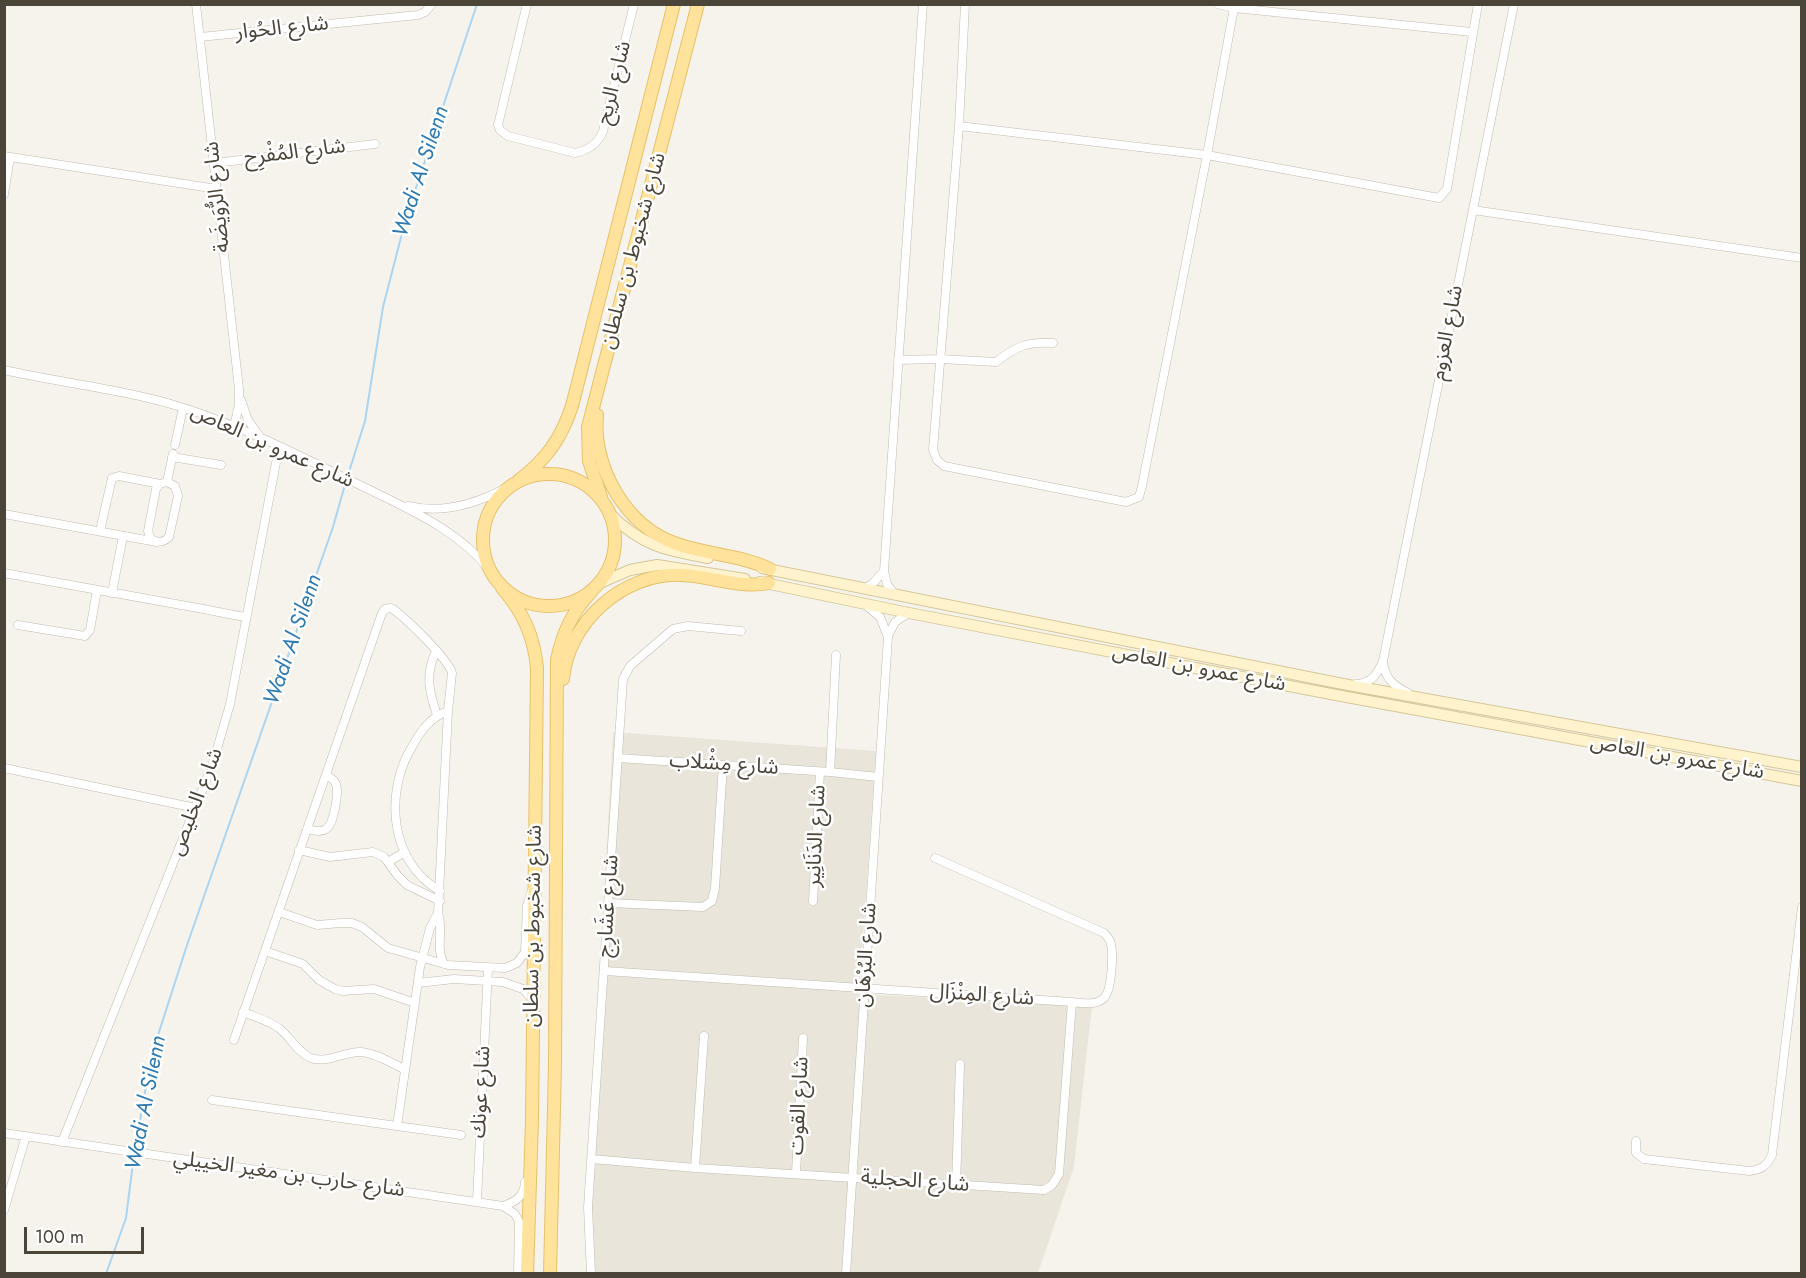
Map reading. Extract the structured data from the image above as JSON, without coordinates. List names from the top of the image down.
{
  "streets": {
    "main road": ["شارع شخبوط بن سلطان", "شارع عمرو بن العاص"],
    "street": [
      "شارع الحُوار",
      "شارع الريح",
      "شارع المُفْرِح",
      "شارع الرُّوَيضَة",
      "شارع العزوم",
      "شارع مِشْلاب",
      "شارع الخليص",
      "شارع الدَنَانِير",
      "شارع عَشَارِج",
      "شارع البُرْهَان",
      "شارع المِنْزَال",
      "شارع عونك",
      "شارع القوت",
      "شارع حارب بن مغير الخييلي",
      "شارع الحجلية"
    ]
  },
  "crossings": [
    ["شارع الحُوار", "شارع الرُّوَيضَة"],
    ["شارع المُفْرِح", "شارع الرُّوَيضَة"],
    ["شارع الرُّوَيضَة", "شارع عمرو بن العاص"],
    ["شارع شخبوط بن سلطان", "شارع عمرو بن العاص"],
    ["شارع العزوم", "شارع عمرو بن العاص"],
    ["شارع عمرو بن العاص", "شارع الخليص"],
    ["شارع مِشْلاب", "شارع الدَنَانِير"],
    ["شارع مِشْلاب", "شارع عَشَارِج"],
    ["شارع مِشْلاب", "شارع البُرْهَان"],
    ["شارع الخليص", "شارع حارب بن مغير الخييلي"],
    ["شارع عَشَارِج", "شارع المِنْزَال"],
    ["شارع عَشَارِج", "شارع الحجلية"],
    ["شارع البُرْهَان", "شارع المِنْزَال"],
    ["شارع البُرْهَان", "شارع الحجلية"],
    ["شارع المِنْزَال", "شارع الحجلية"],
    ["شارع عونك", "شارع حارب بن مغير الخييلي"],
    ["شارع القوت", "شارع الحجلية"]
  ],
  "water": ["Wadi Al Silenn"],
  "scale_bar": "100 m"
}
